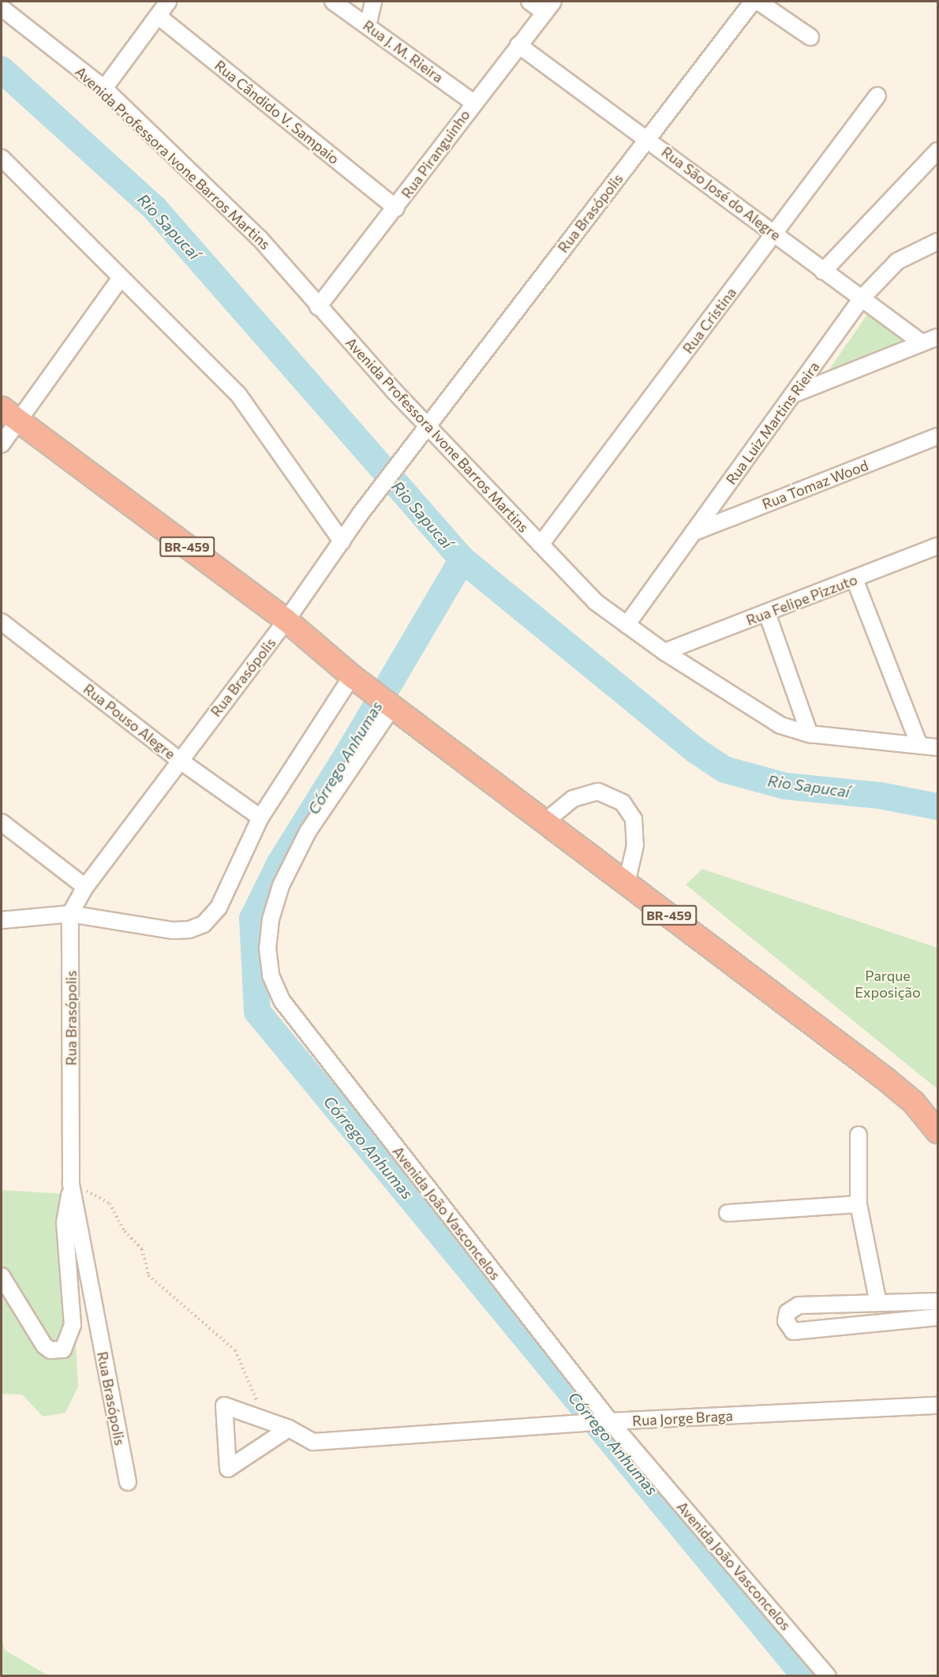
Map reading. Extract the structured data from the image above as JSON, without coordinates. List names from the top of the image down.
{
  "streets": {
    "highway": ["BR-459"],
    "street": [
      "Rua J. M. Rieira",
      "Rua Cândido V. Sampaio",
      "Rua Piranguinho",
      "Avenida Professora Ivone Barros Martins",
      "Rua São José do Alegre",
      "Rua Brasópolis",
      "Rua Cristina",
      "Rua Luiz Martins Rieira",
      "Rua Tomaz Wood",
      "Rua Felipe Pizzuto",
      "Rua Pouso Alegre",
      "Avenida João Vasconcelos",
      "Rua Jorge Braga"
    ]
  },
  "crossings": [
    ["Rua J. M. Rieira", "Rua Piranguinho"],
    ["Rua Cândido V. Sampaio", "Rua Piranguinho"],
    ["Rua Piranguinho", "Avenida Professora Ivone Barros Martins"],
    ["Rua Piranguinho", "Rua São José do Alegre"],
    ["Avenida Professora Ivone Barros Martins", "Rua Brasópolis"],
    ["Avenida Professora Ivone Barros Martins", "Rua Cristina"],
    ["Avenida Professora Ivone Barros Martins", "Rua Luiz Martins Rieira"],
    ["Avenida Professora Ivone Barros Martins", "Rua Felipe Pizzuto"],
    ["Rua São José do Alegre", "Rua Brasópolis"],
    ["Rua São José do Alegre", "Rua Cristina"],
    ["Rua São José do Alegre", "Rua Luiz Martins Rieira"],
    ["Rua Brasópolis", "BR-459"],
    ["Rua Brasópolis", "Rua Pouso Alegre"],
    ["Rua Luiz Martins Rieira", "Rua Tomaz Wood"],
    ["BR-459", "Avenida João Vasconcelos"],
    ["Avenida João Vasconcelos", "Rua Jorge Braga"]
  ],
  "water": ["Rio Sapucaí", "Córrego Anhumas"],
  "parks": ["Parque Exposição"]
}
